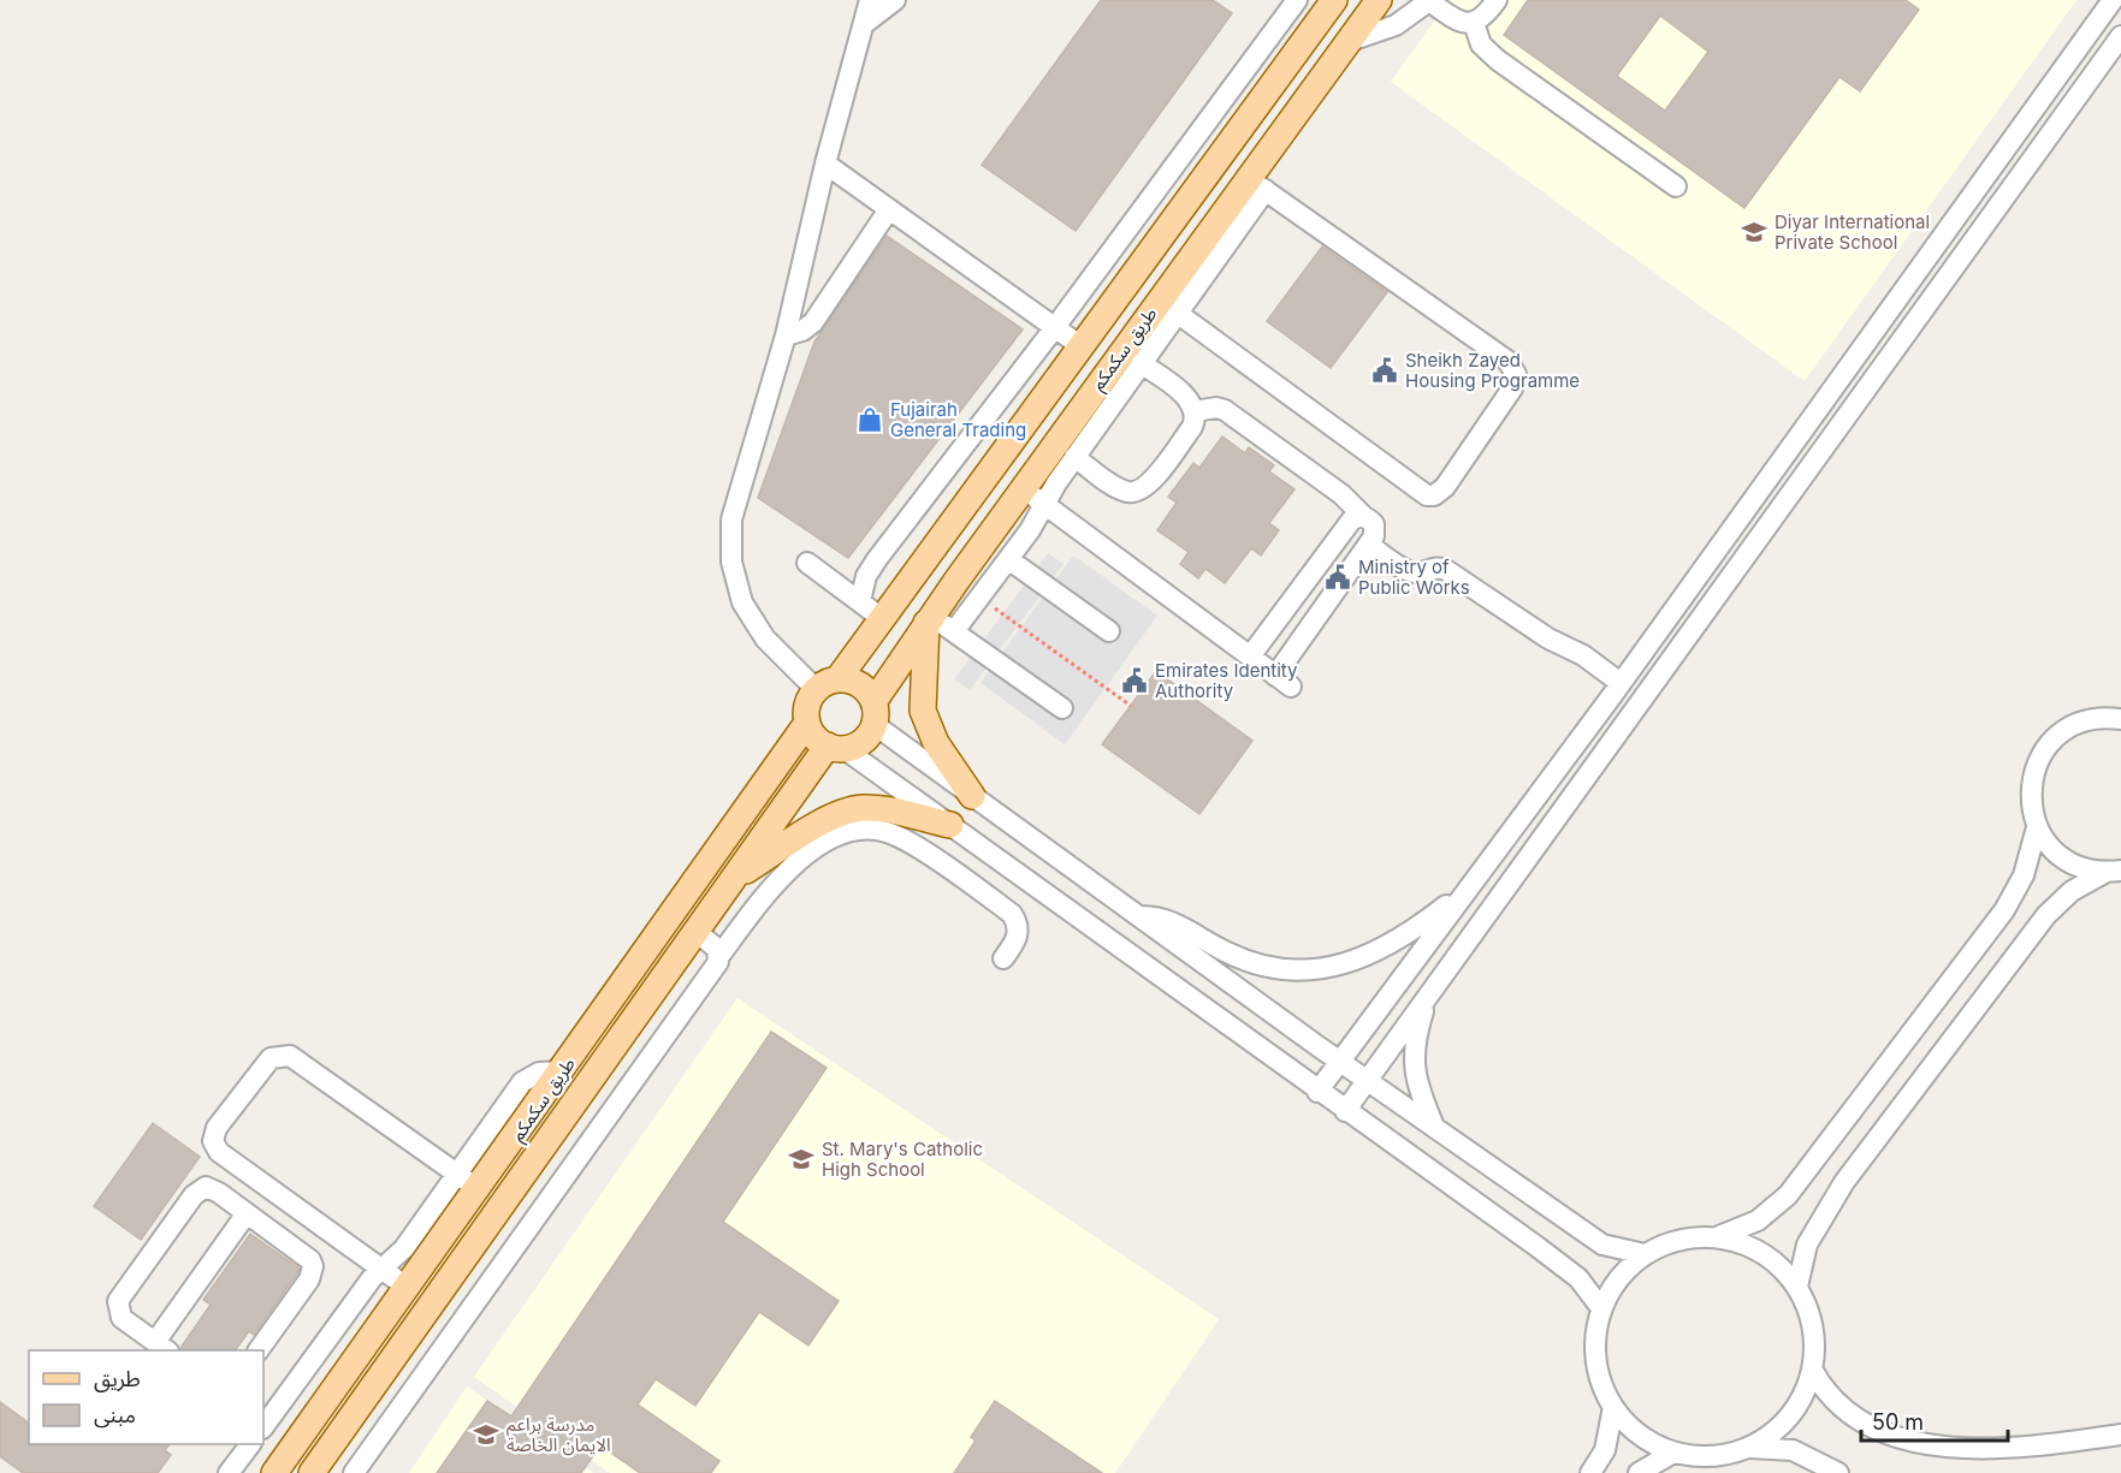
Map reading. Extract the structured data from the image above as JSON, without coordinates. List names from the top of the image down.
{
  "streets": {
    "main road": ["طريق سكمكم"]
  },
  "places": {
    "school or university": ["Diyar International Private School", "St. Mary's Catholic High School", "مدرسة براعم الايمان الخاصة"],
    "public building": ["Sheikh Zayed Housing Programme", "Ministry of Public Works", "Emirates Identity Authority"],
    "shop": ["Fujairah General Trading"]
  },
  "legend": ["طريق", "مبنى"],
  "scale_bar": "50 m"
}
